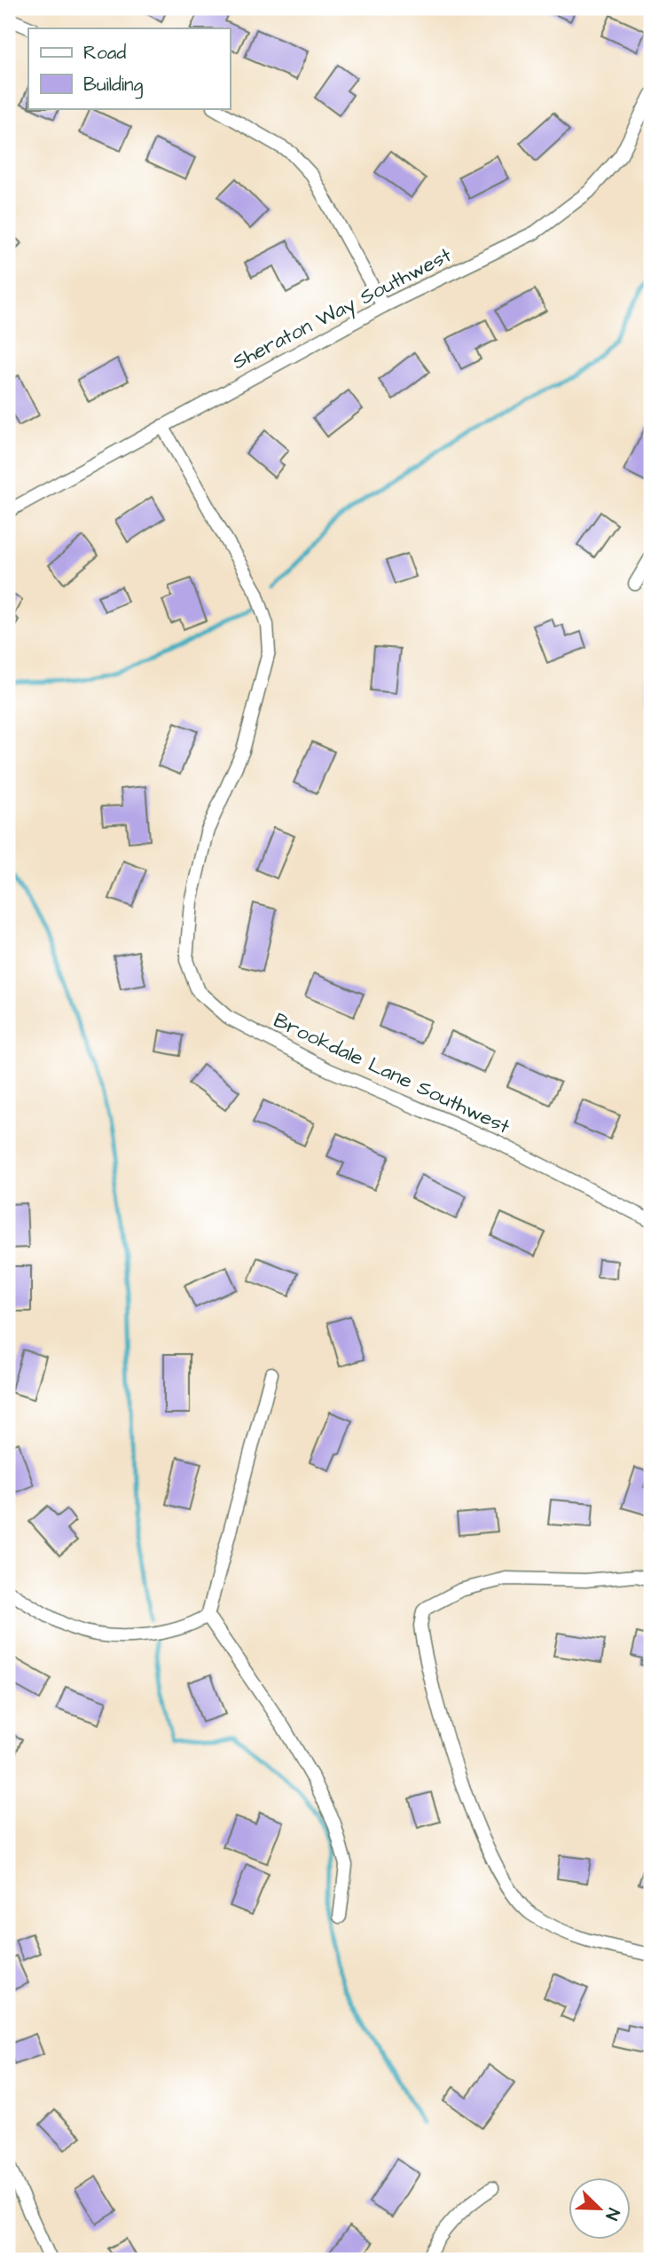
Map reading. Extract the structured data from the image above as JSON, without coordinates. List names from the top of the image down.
{
  "streets": {
    "street": ["Sheraton Way Southwest", "Brookdale Lane Southwest"]
  },
  "crossings": [
    ["Sheraton Way Southwest", "Brookdale Lane Southwest"]
  ],
  "legend": ["Road", "Building"],
  "north": "bottom right"
}
